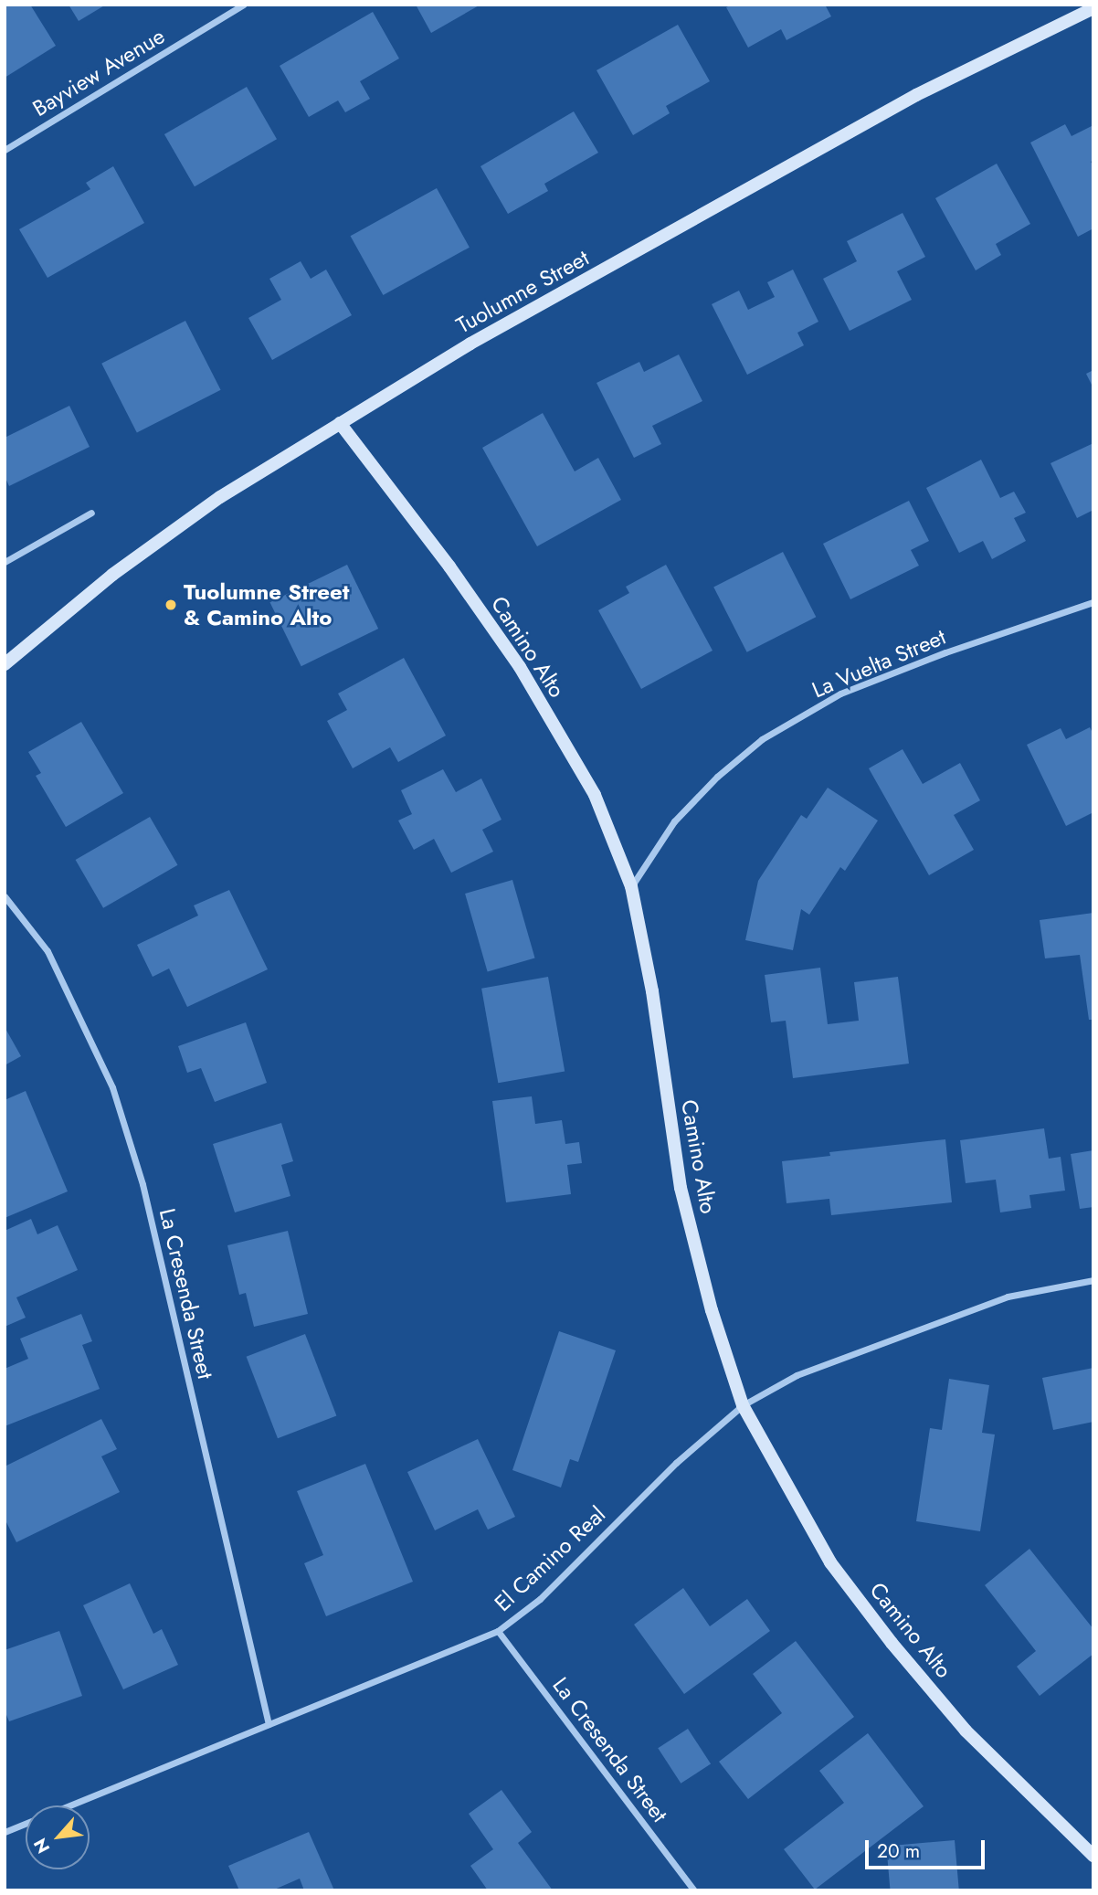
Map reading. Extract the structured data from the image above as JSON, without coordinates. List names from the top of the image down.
{
  "streets": {
    "street": [
      "Bayview Avenue",
      "Tuolumne Street",
      "Camino Alto",
      "La Vuelta Street",
      "La Cresenda Street",
      "El Camino Real"
    ]
  },
  "crossings": [
    ["Tuolumne Street", "Camino Alto"],
    ["Camino Alto", "La Vuelta Street"],
    ["Camino Alto", "El Camino Real"],
    ["La Cresenda Street", "El Camino Real"]
  ],
  "places": ["Tuolumne Street & Camino Alto"],
  "scale_bar": "20 m",
  "north": "bottom left"
}
